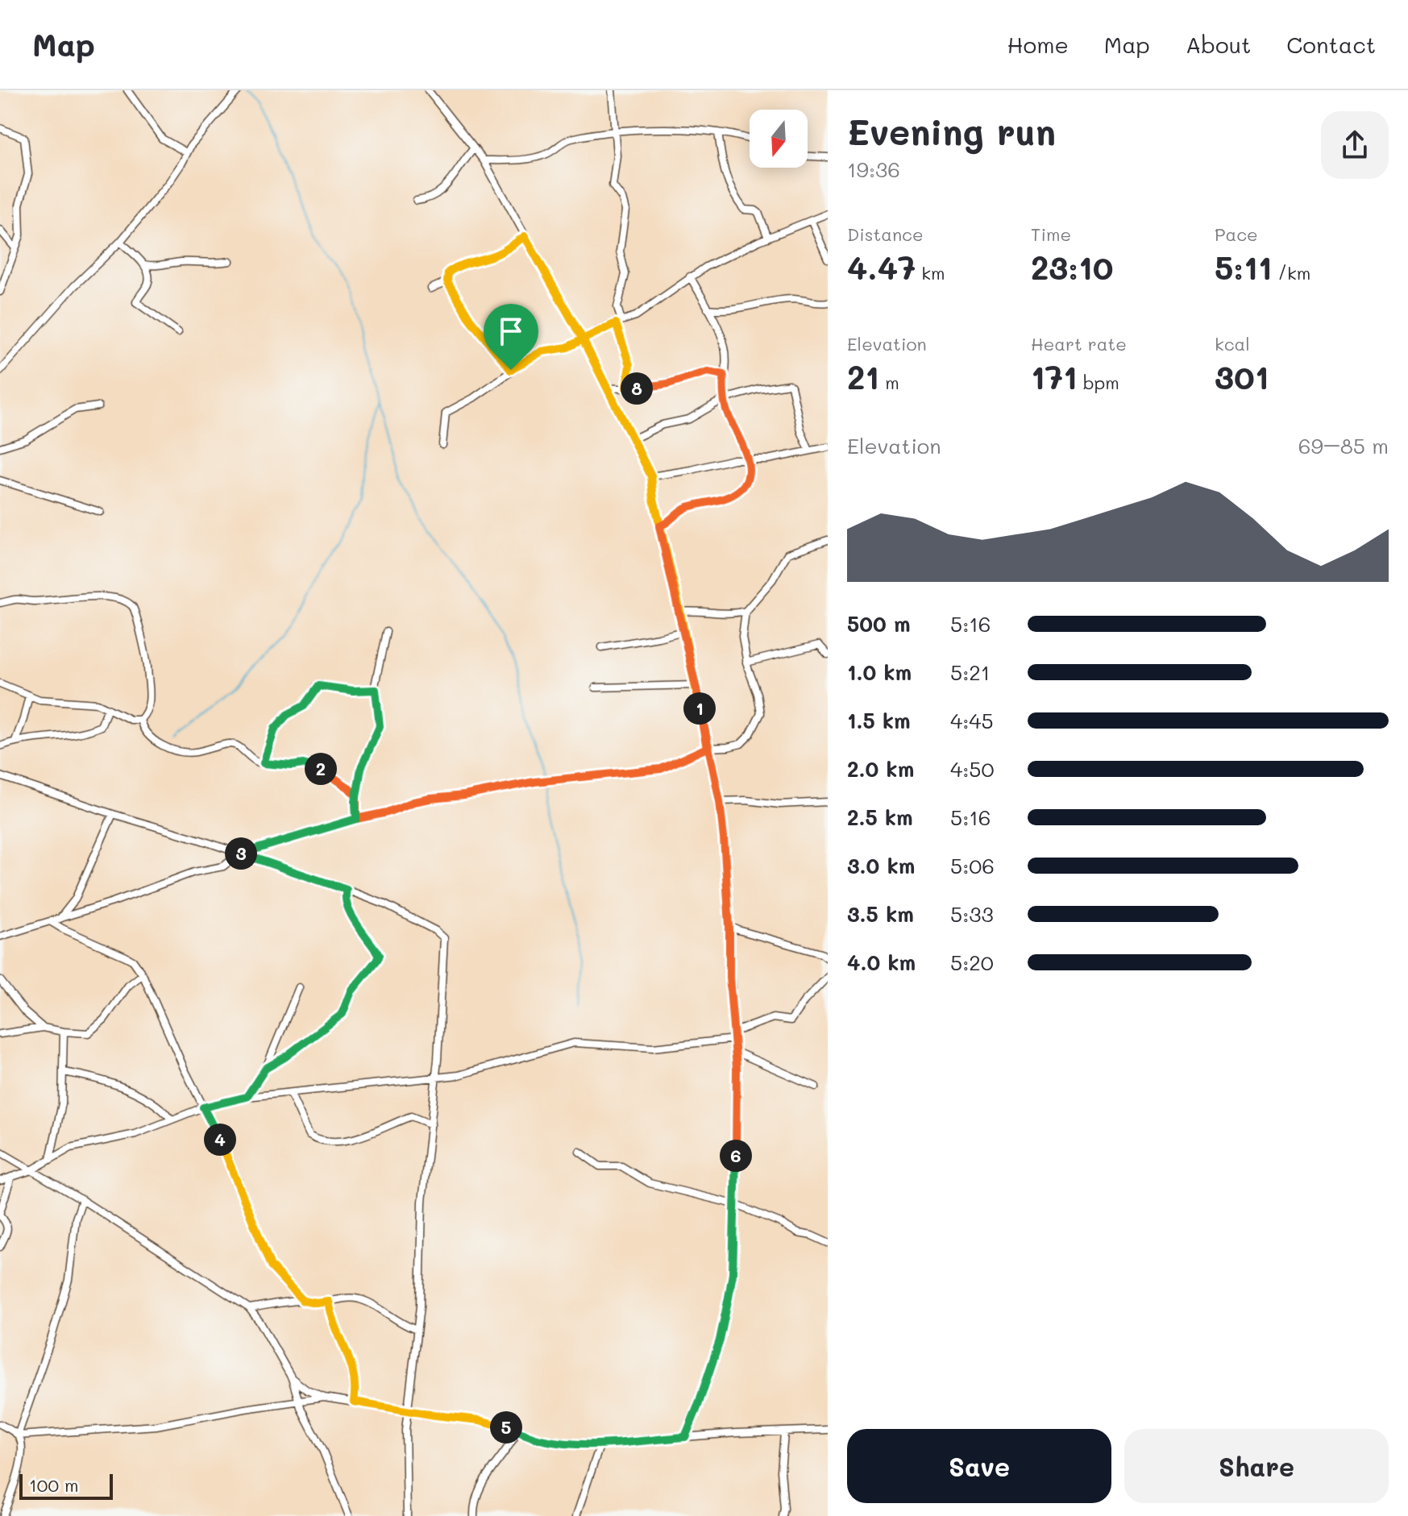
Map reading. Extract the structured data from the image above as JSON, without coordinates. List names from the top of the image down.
{
  "scale_bar": "100 m",
  "north": "bottom",
  "page": {
    "header": "Map",
    "nav": [
      "Home",
      "Map",
      "About",
      "Contact"
    ],
    "heading": ["Evening run", "19:36"],
    "stats": [
      ["Distance", "4.47 km"],
      ["Time", "23:10"],
      ["Pace", "5:11 /km"],
      ["Elevation", "21 m"],
      ["Heart rate", "171 bpm"],
      ["kcal", "301"]
    ],
    "pins": [
      "8",
      "1",
      "2",
      "3",
      "4",
      "6",
      "5"
    ],
    "chart": ["Elevation", "69–85 m"],
    "list": [
      {
        "name": "500 m",
        "note": "5:16"
      },
      {
        "name": "1.0 km",
        "note": "5:21"
      },
      {
        "name": "1.5 km",
        "note": "4:45"
      },
      {
        "name": "2.0 km",
        "note": "4:50"
      },
      {
        "name": "2.5 km",
        "note": "5:16"
      },
      {
        "name": "3.0 km",
        "note": "5:06"
      },
      {
        "name": "3.5 km",
        "note": "5:33"
      },
      {
        "name": "4.0 km",
        "note": "5:20"
      }
    ],
    "buttons": ["Save", "Share"],
    "scale": "100 m"
  }
}
